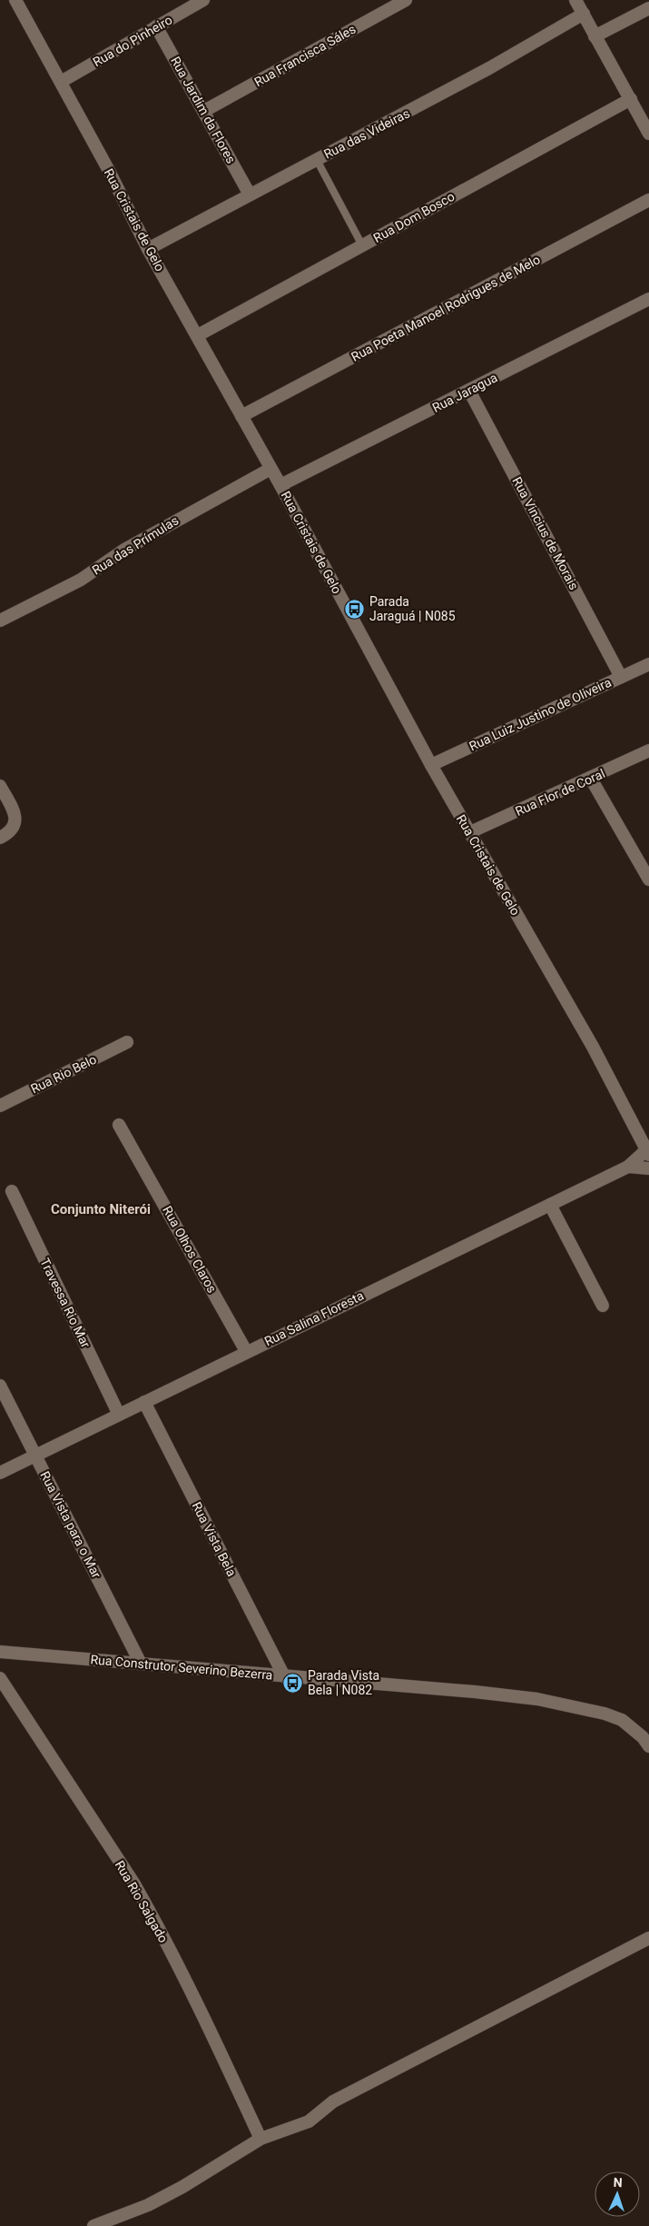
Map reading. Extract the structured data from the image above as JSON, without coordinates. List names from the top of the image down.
{
  "streets": {
    "street": [
      "Rua do Pinheiro",
      "Rua Francisca Sáles",
      "Rua Jardim da Flores",
      "Rua das Videiras",
      "Rua Dom Bosco",
      "Rua Cristais de Gelo",
      "Rua Poeta Manoel Rodrigues de Melo",
      "Rua Jaragua",
      "Rua Vincius de Morais",
      "Rua das Prímulas",
      "Rua Luiz Justino de Oliveira",
      "Rua Flor de Coral",
      "Rua Rio Belo",
      "Rua Olhos Claros",
      "Travessa Rio Mar",
      "Rua Salina Floresta",
      "Rua Vista para o Mar",
      "Rua Vista Bela",
      "Rua Construtor Severino Bezerra",
      "Rua Rio Salgado"
    ]
  },
  "crossings": [
    ["Rua do Pinheiro", "Rua Jardim da Flores"],
    ["Rua do Pinheiro", "Rua Cristais de Gelo"],
    ["Rua Francisca Sáles", "Rua Jardim da Flores"],
    ["Rua Jardim da Flores", "Rua das Videiras"],
    ["Rua das Videiras", "Rua Cristais de Gelo"],
    ["Rua Dom Bosco", "Rua Cristais de Gelo"],
    ["Rua Cristais de Gelo", "Rua Poeta Manoel Rodrigues de Melo"],
    ["Rua Cristais de Gelo", "Rua Jaragua"],
    ["Rua Cristais de Gelo", "Rua das Prímulas"],
    ["Rua Cristais de Gelo", "Rua Luiz Justino de Oliveira"],
    ["Rua Cristais de Gelo", "Rua Flor de Coral"],
    ["Rua Jaragua", "Rua Vincius de Morais"],
    ["Rua Vincius de Morais", "Rua Luiz Justino de Oliveira"],
    ["Rua Olhos Claros", "Rua Salina Floresta"],
    ["Travessa Rio Mar", "Rua Salina Floresta"],
    ["Rua Salina Floresta", "Rua Vista para o Mar"],
    ["Rua Salina Floresta", "Rua Vista Bela"],
    ["Rua Vista para o Mar", "Rua Construtor Severino Bezerra"],
    ["Rua Vista Bela", "Rua Construtor Severino Bezerra"]
  ],
  "districts": ["Conjunto Niterói"],
  "places": {
    "bus stop": ["Parada Jaraguá | N085", "Parada Vista Bela | N082"]
  },
  "north": "top"
}
